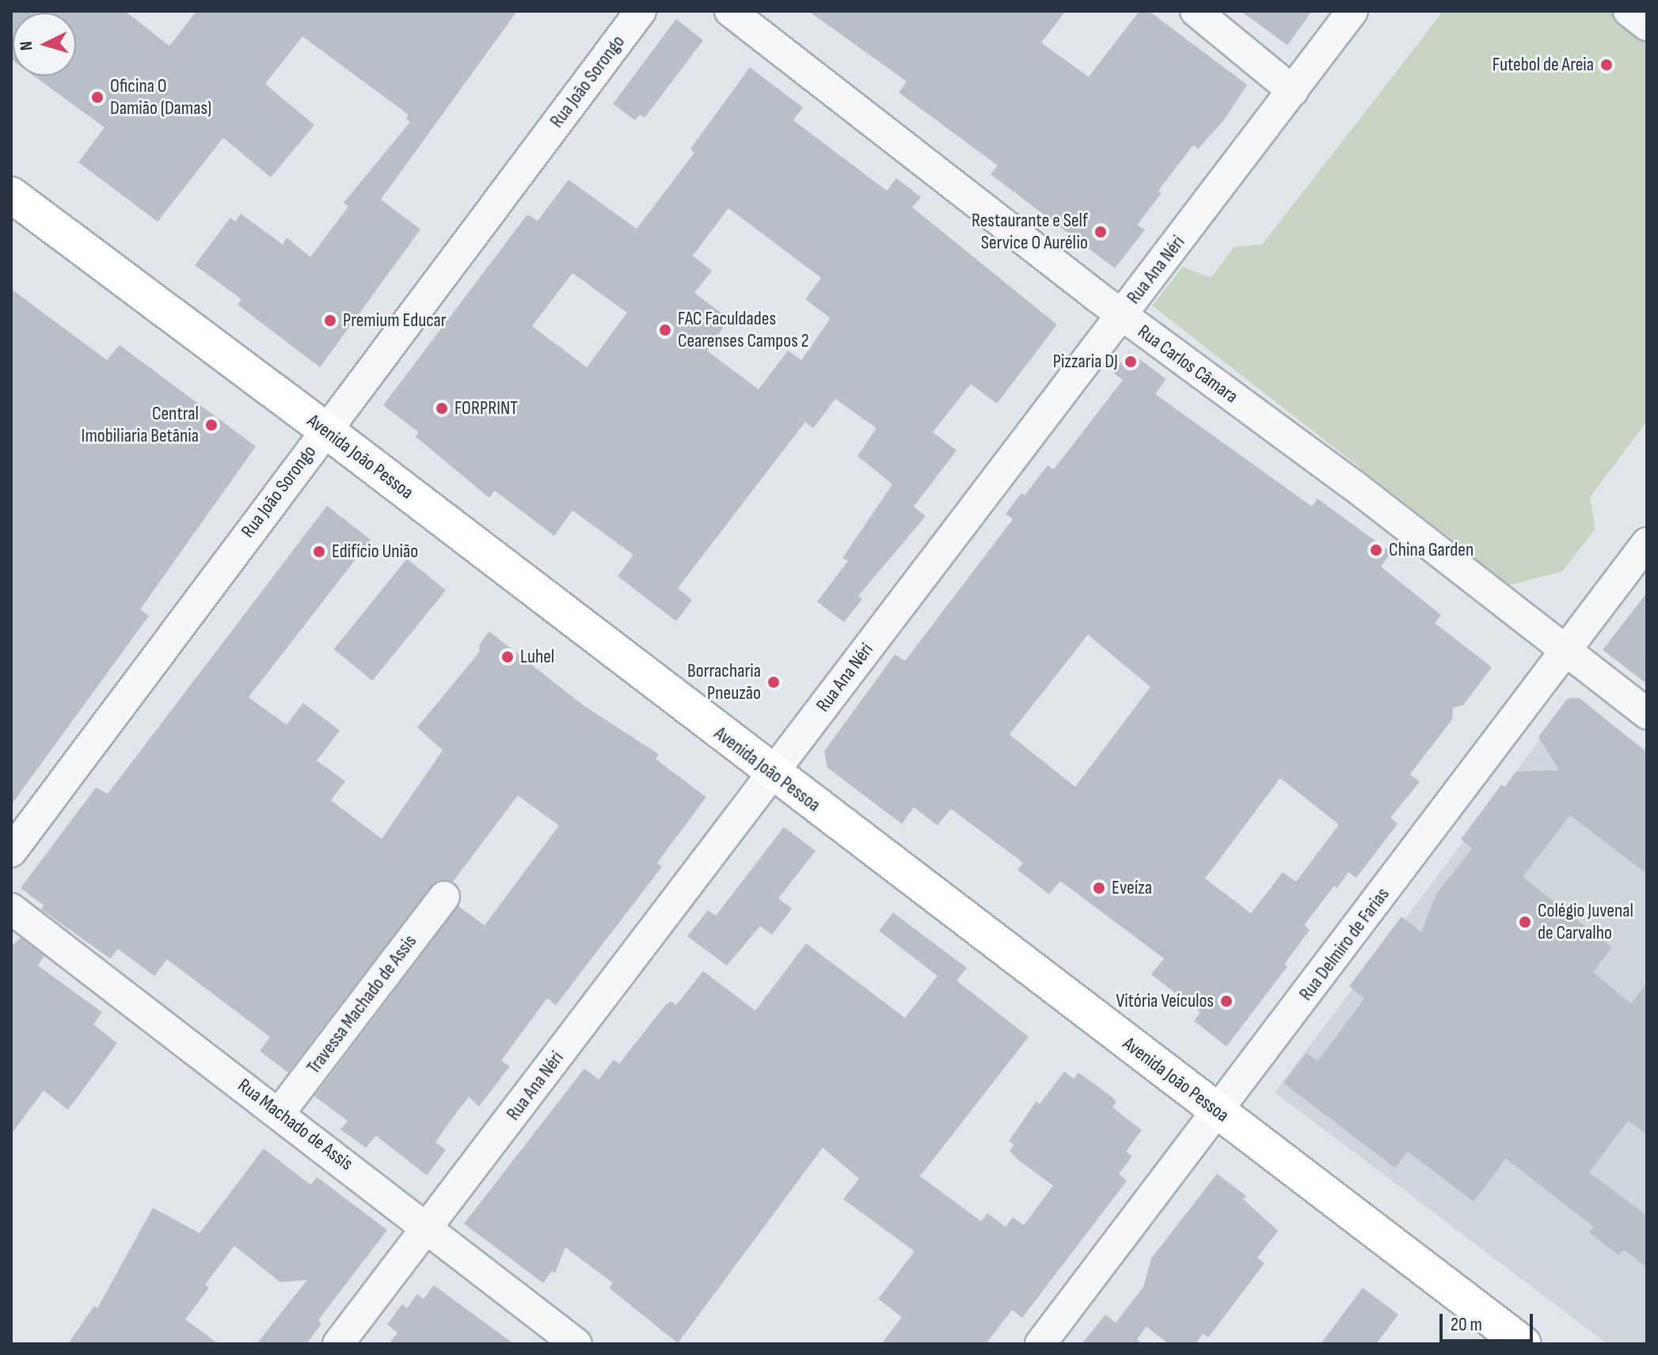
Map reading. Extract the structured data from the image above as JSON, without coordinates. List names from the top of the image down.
{
  "streets": {
    "main road": ["Avenida João Pessoa"],
    "street": [
      "Rua João Sorongo",
      "Rua Ana Néri",
      "Rua Carlos Câmara",
      "Rua Delmiro de Farias",
      "Travessa Machado de Assis",
      "Rua Machado de Assis"
    ]
  },
  "crossings": [
    ["Rua João Sorongo", "Avenida João Pessoa"],
    ["Rua Ana Néri", "Rua Carlos Câmara"],
    ["Rua Ana Néri", "Avenida João Pessoa"],
    ["Rua Ana Néri", "Rua Machado de Assis"],
    ["Rua Carlos Câmara", "Rua Delmiro de Farias"],
    ["Avenida João Pessoa", "Rua Delmiro de Farias"],
    ["Travessa Machado de Assis", "Rua Machado de Assis"]
  ],
  "places": [
    "Futebol de Areia",
    "Oficina O Damião (Damas)",
    "Restaurante e Self Service O Aurélio",
    "Premium Educar",
    "FAC Faculdades Cearenses Campos 2",
    "Pizzaria DJ",
    "FORPRINT",
    "Central Imobiliaria Betânia",
    "China Garden",
    "Edifício União",
    "Luhel",
    "Borracharia Pneuzão",
    "Eveíza",
    "Colégio Juvenal de Carvalho",
    "Vitória Veículos"
  ],
  "scale_bar": "20 m",
  "north": "left"
}
